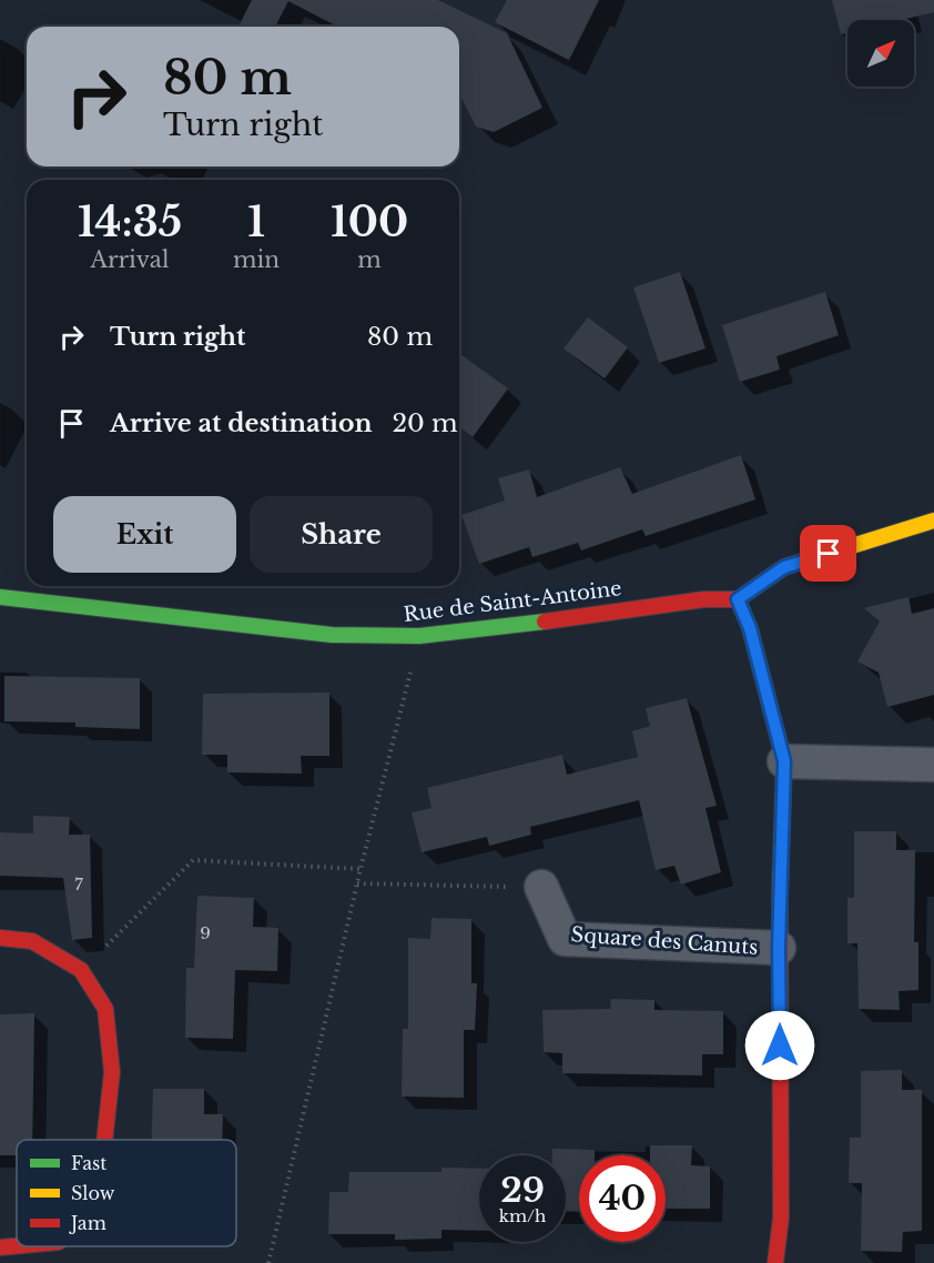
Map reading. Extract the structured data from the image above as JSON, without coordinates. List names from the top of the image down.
{
  "streets": {
    "street": ["Rue de Saint-Antoine", "Square des Canuts"]
  },
  "house_numbers": ["7", "9"],
  "legend": ["Fast", "Slow", "Jam"],
  "north": "top right",
  "page": {
    "turn": ["80 m", "Turn right"],
    "eta": [
      "14:35",
      "Arrival",
      "1",
      "min",
      "100",
      "m"
    ],
    "list": [
      {
        "name": "Turn right",
        "value": "80 m"
      },
      {
        "name": "Arrive at destination",
        "value": "20 m"
      }
    ],
    "buttons": ["Exit", "Share"],
    "speed": "29 km/h",
    "limit": "40"
  }
}
